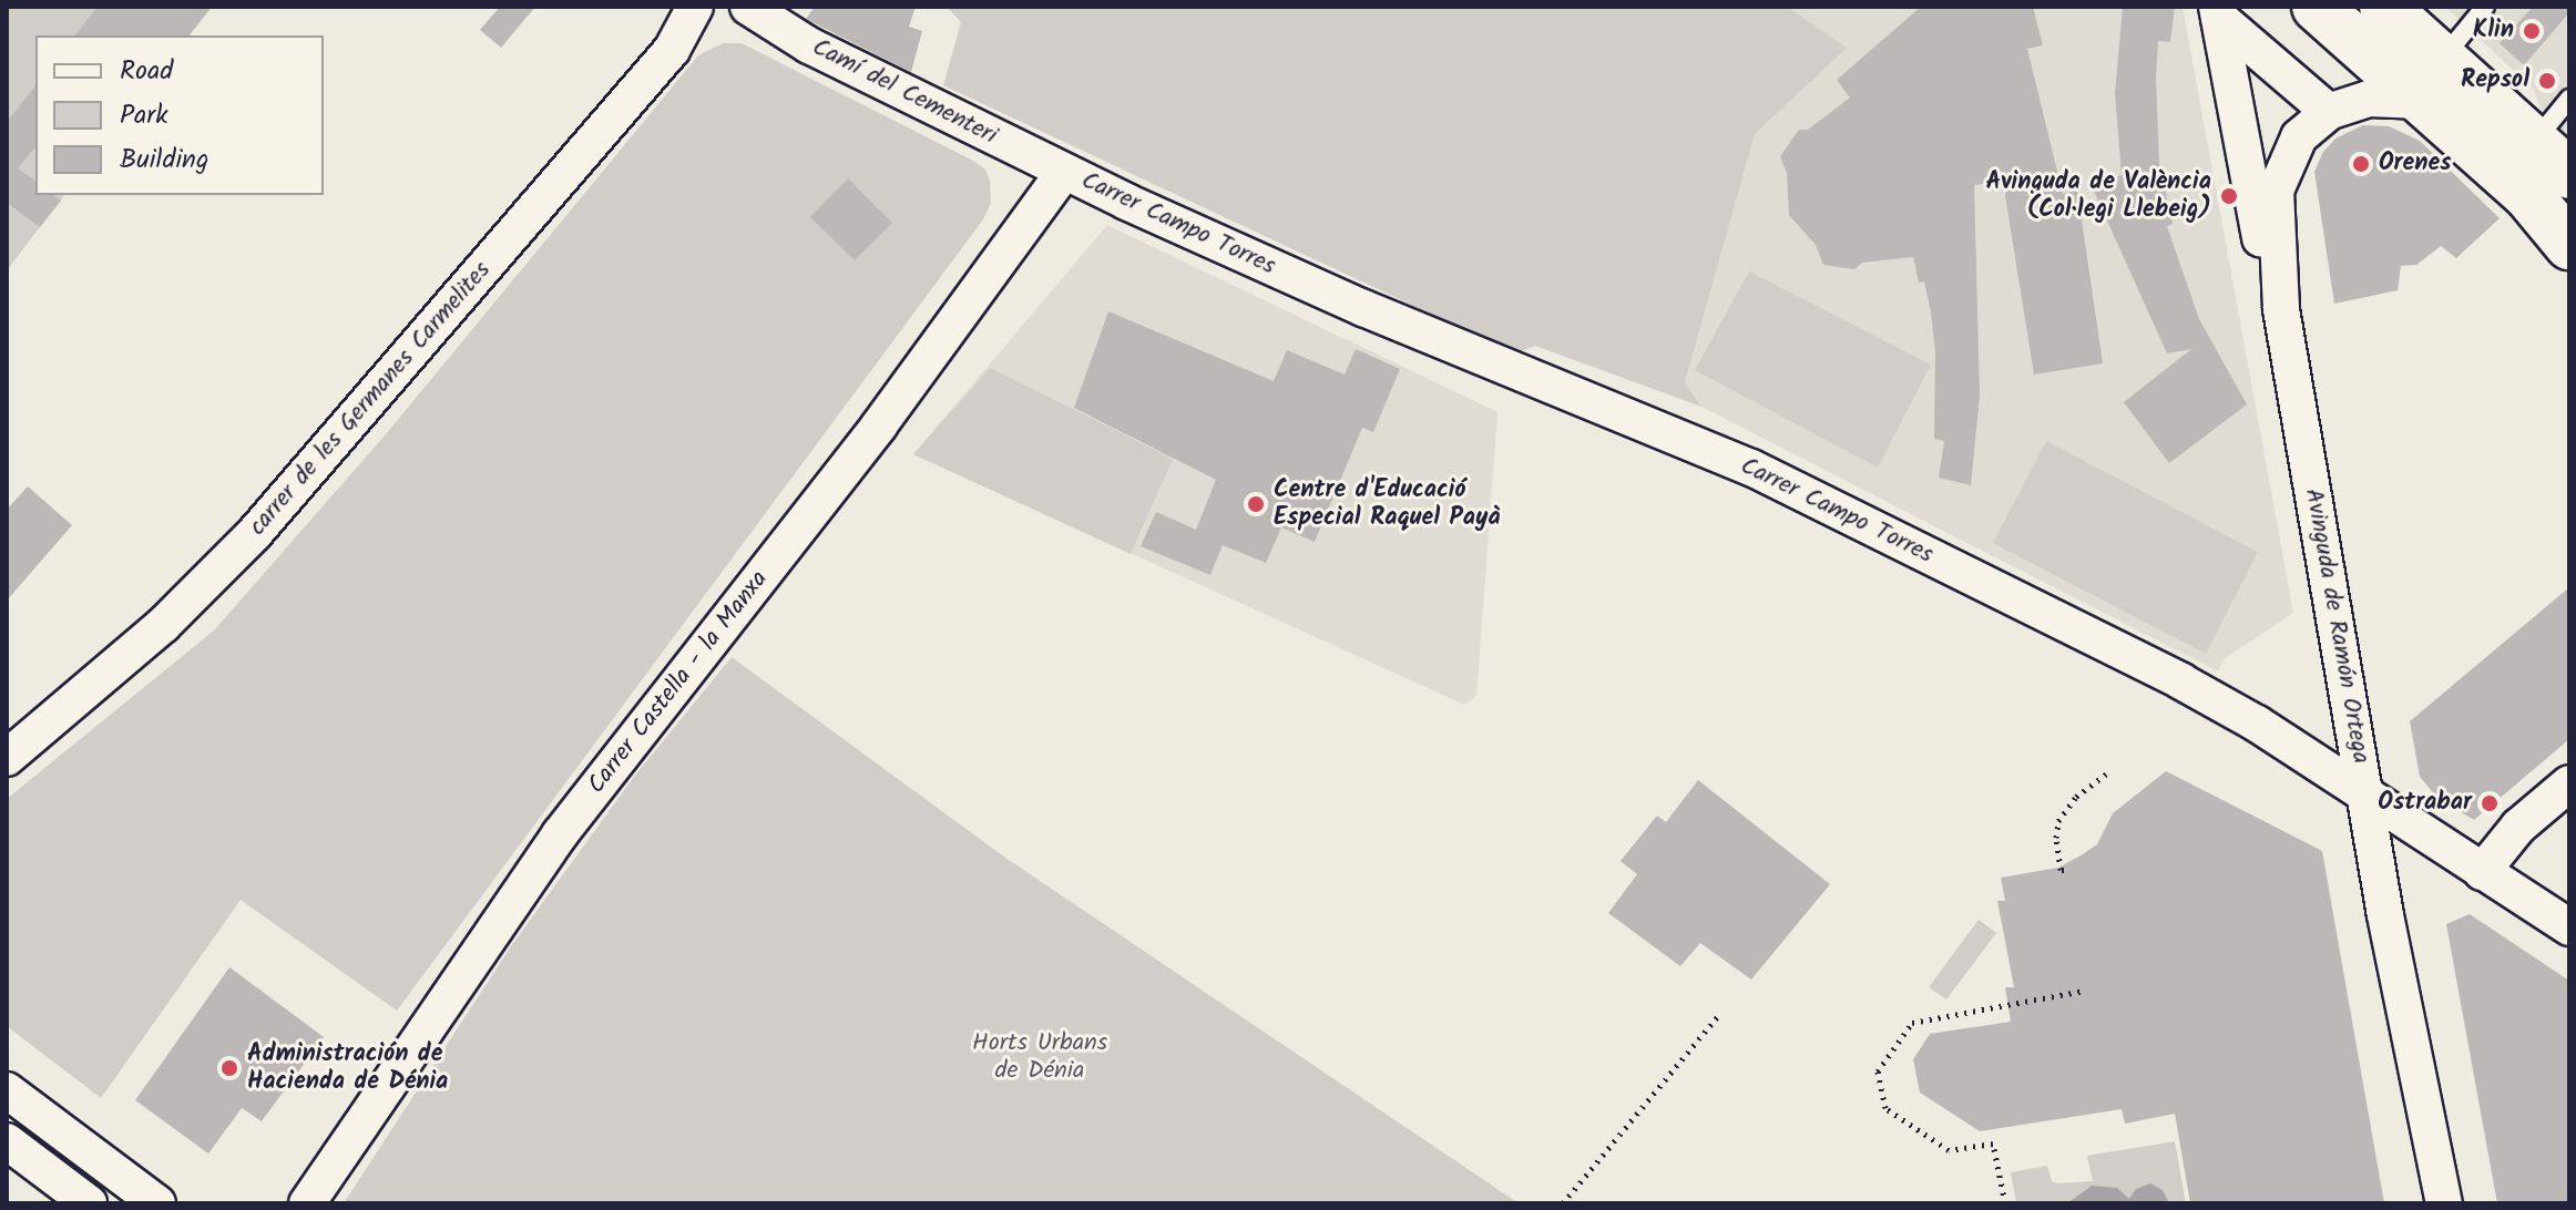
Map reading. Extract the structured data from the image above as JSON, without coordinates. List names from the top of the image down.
{
  "streets": {
    "street": [
      "Camí del Cementeri",
      "Carrer Campo Torres",
      "carrer de les Germanes Carmelites",
      "Avinguda de Ramón Ortega",
      "Carrer Castella - la Manxa"
    ]
  },
  "crossings": [
    ["Camí del Cementeri", "Carrer Campo Torres"],
    ["Camí del Cementeri", "Carrer Castella - la Manxa"],
    ["Carrer Campo Torres", "Avinguda de Ramón Ortega"],
    ["Carrer Campo Torres", "Carrer Castella - la Manxa"]
  ],
  "parks": ["Horts Urbans de Dénia"],
  "places": [
    "Klin",
    "Repsol",
    "Orenes",
    "Avinguda de València (Col·legi Llebeig)",
    "Centre d'Educació Especial Raquel Payà",
    "Ostrabar",
    "Administración de Hacienda de Dénia"
  ],
  "legend": ["Road", "Park", "Building"]
}
